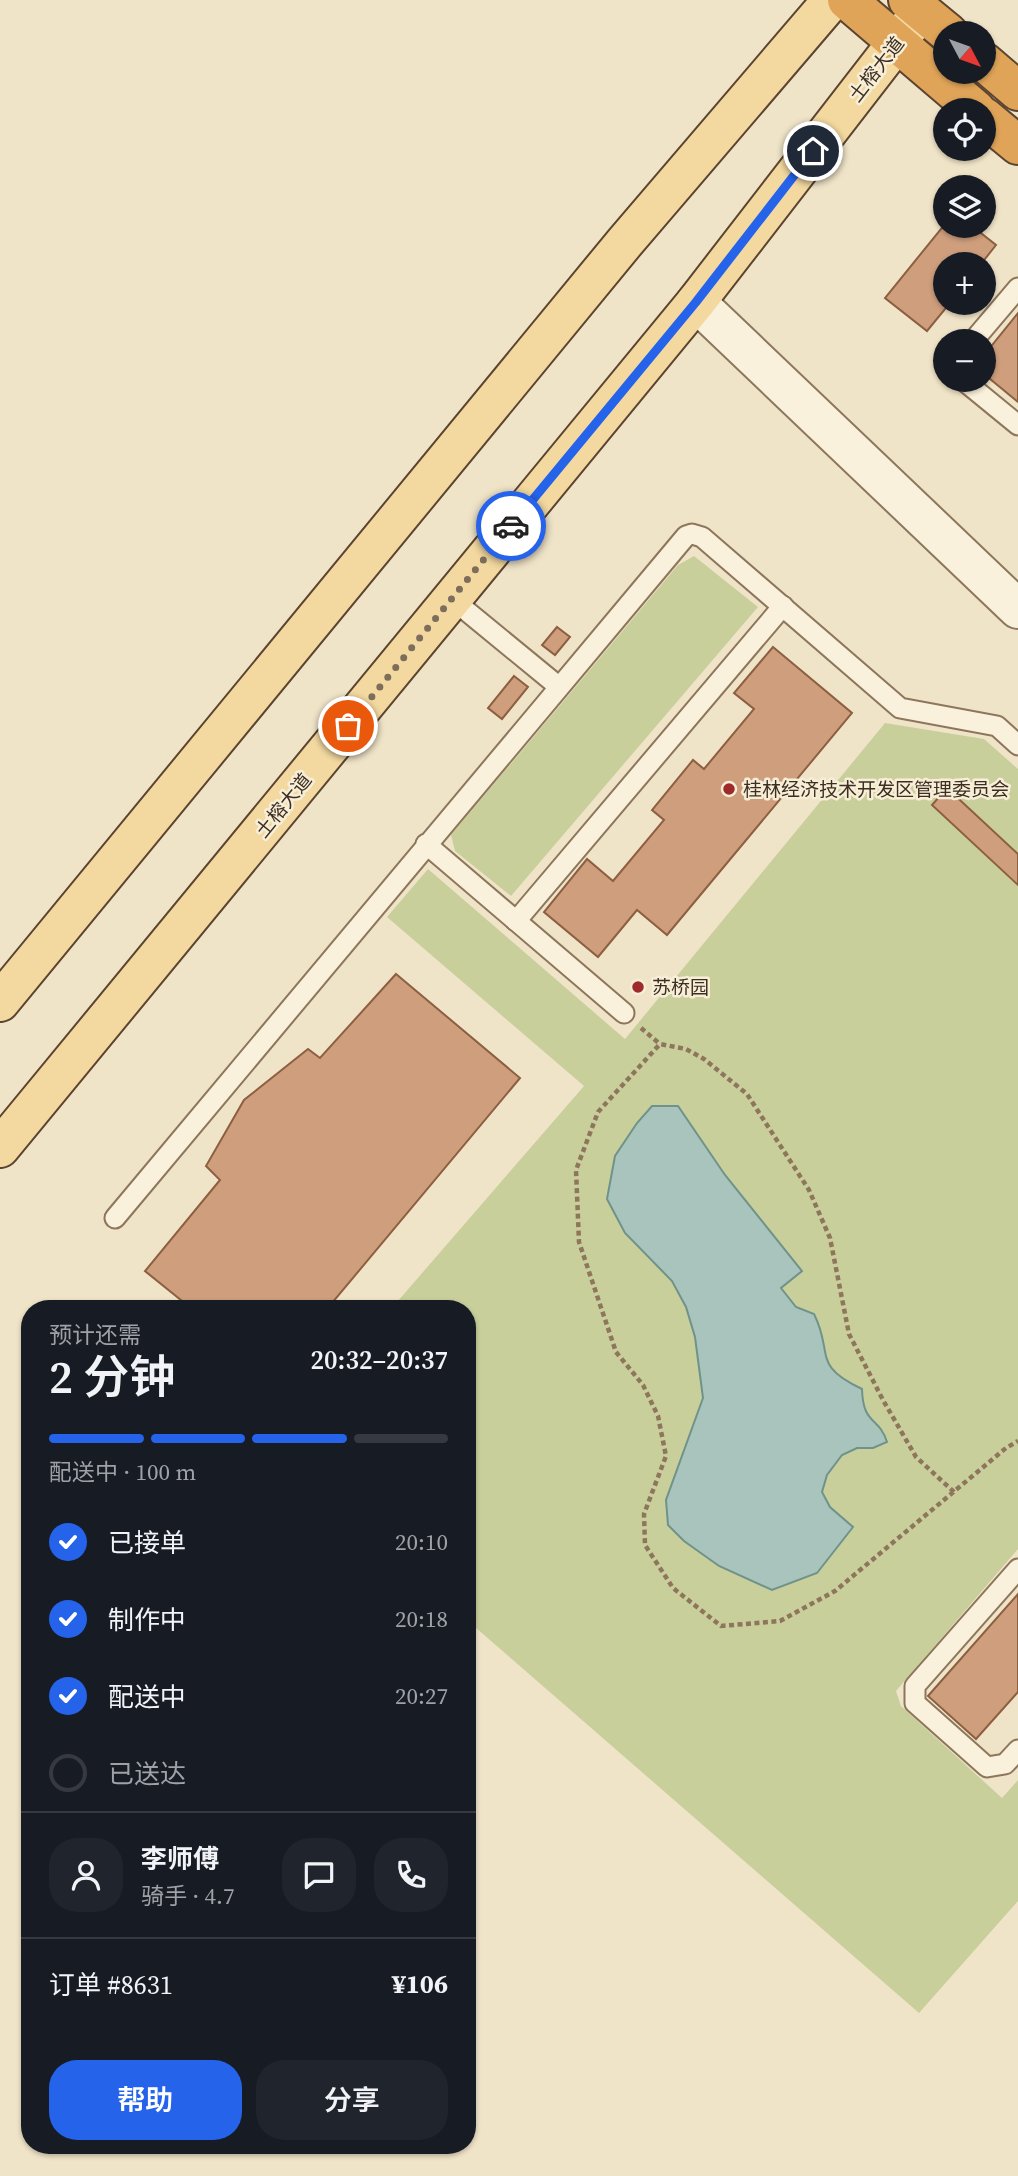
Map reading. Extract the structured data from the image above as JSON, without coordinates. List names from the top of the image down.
{
  "streets": {
    "main road": ["土榕大道"]
  },
  "places": ["桂林经济技术开发区管理委员会", "苏桥园"],
  "north": "bottom right",
  "page": {
    "map_buttons": ["+", "−"],
    "heading": ["2 分钟", "预计还需", "20:32–20:37"],
    "panel": [
      "李师傅",
      "骑手 · 4.7",
      "订单 #8631",
      "¥106"
    ],
    "bar": "配送中 · 100 m",
    "list": [
      ["已接单", "20:10"],
      ["制作中", "20:18"],
      ["配送中", "20:27"],
      "已送达"
    ],
    "buttons": ["帮助", "分享"]
  }
}
